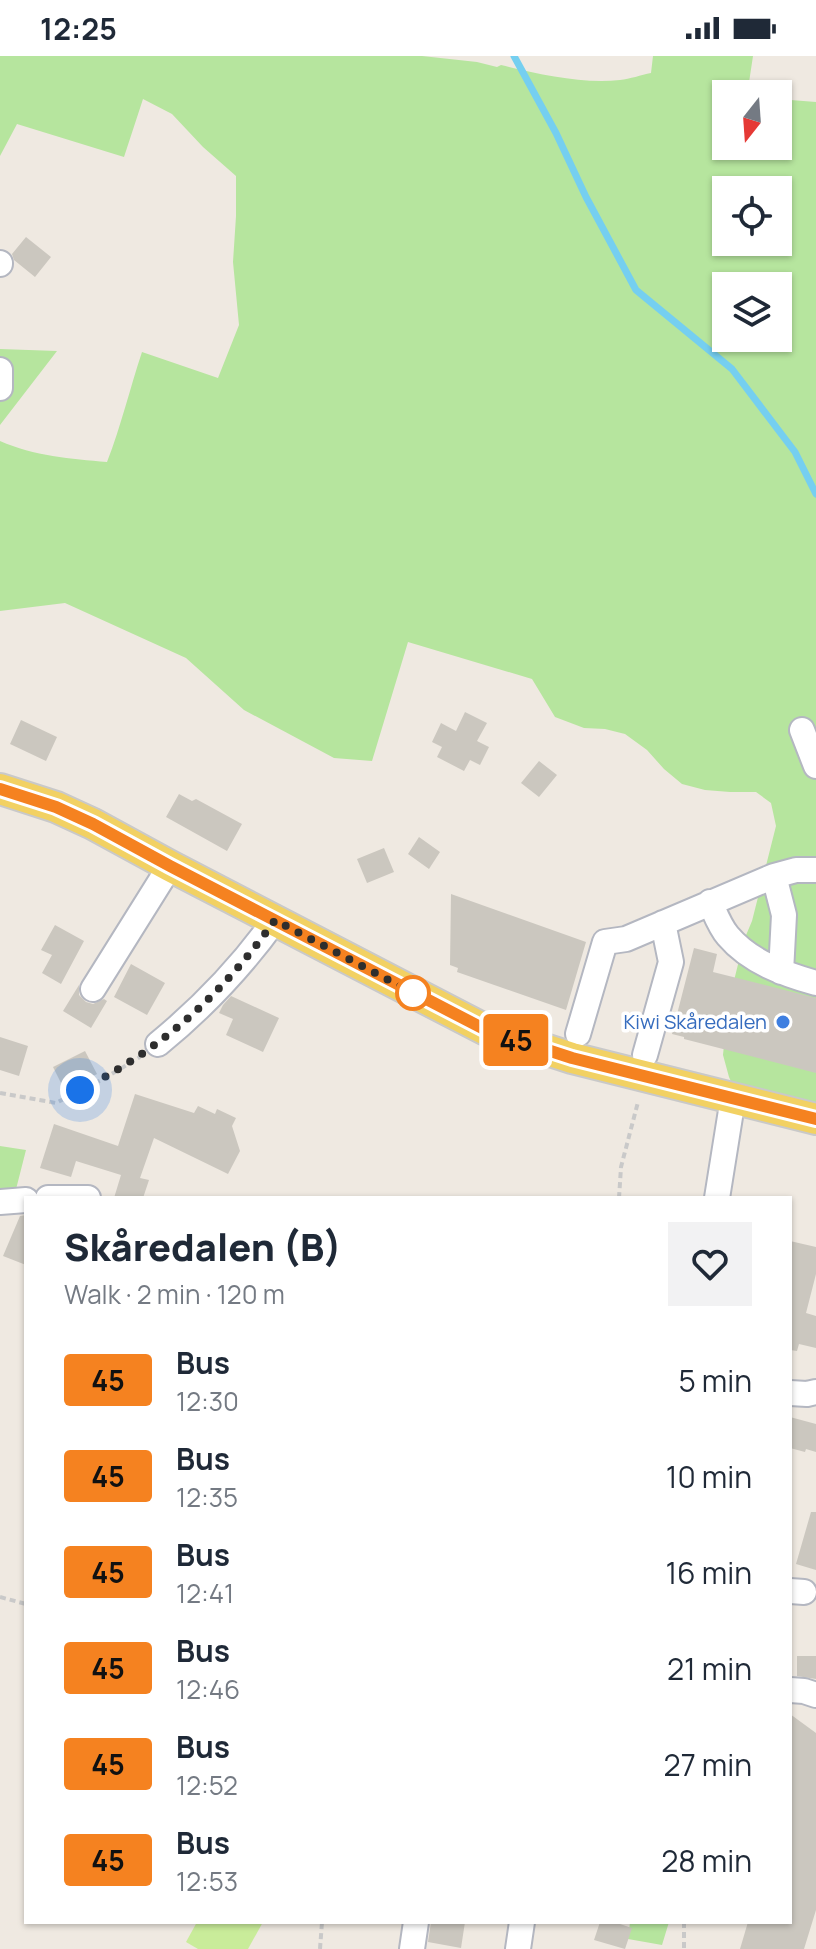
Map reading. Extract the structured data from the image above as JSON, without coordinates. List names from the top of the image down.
{
  "places": ["Kiwi Skåredalen"],
  "lines": ["bus line 45"],
  "north": "bottom",
  "page": {
    "status": "12:25",
    "on_map": "45",
    "heading": ["Skåredalen (B)", "Walk · 2 min · 120 m"],
    "list": [
      {
        "mark": "45",
        "name": "Bus",
        "note": "12:30",
        "value": "5 min"
      },
      {
        "mark": "45",
        "name": "Bus",
        "note": "12:35",
        "value": "10 min"
      },
      {
        "mark": "45",
        "name": "Bus",
        "note": "12:41",
        "value": "16 min"
      },
      {
        "mark": "45",
        "name": "Bus",
        "note": "12:46",
        "value": "21 min"
      },
      {
        "mark": "45",
        "name": "Bus",
        "note": "12:52",
        "value": "27 min"
      },
      {
        "mark": "45",
        "name": "Bus",
        "note": "12:53",
        "value": "28 min"
      }
    ]
  }
}
